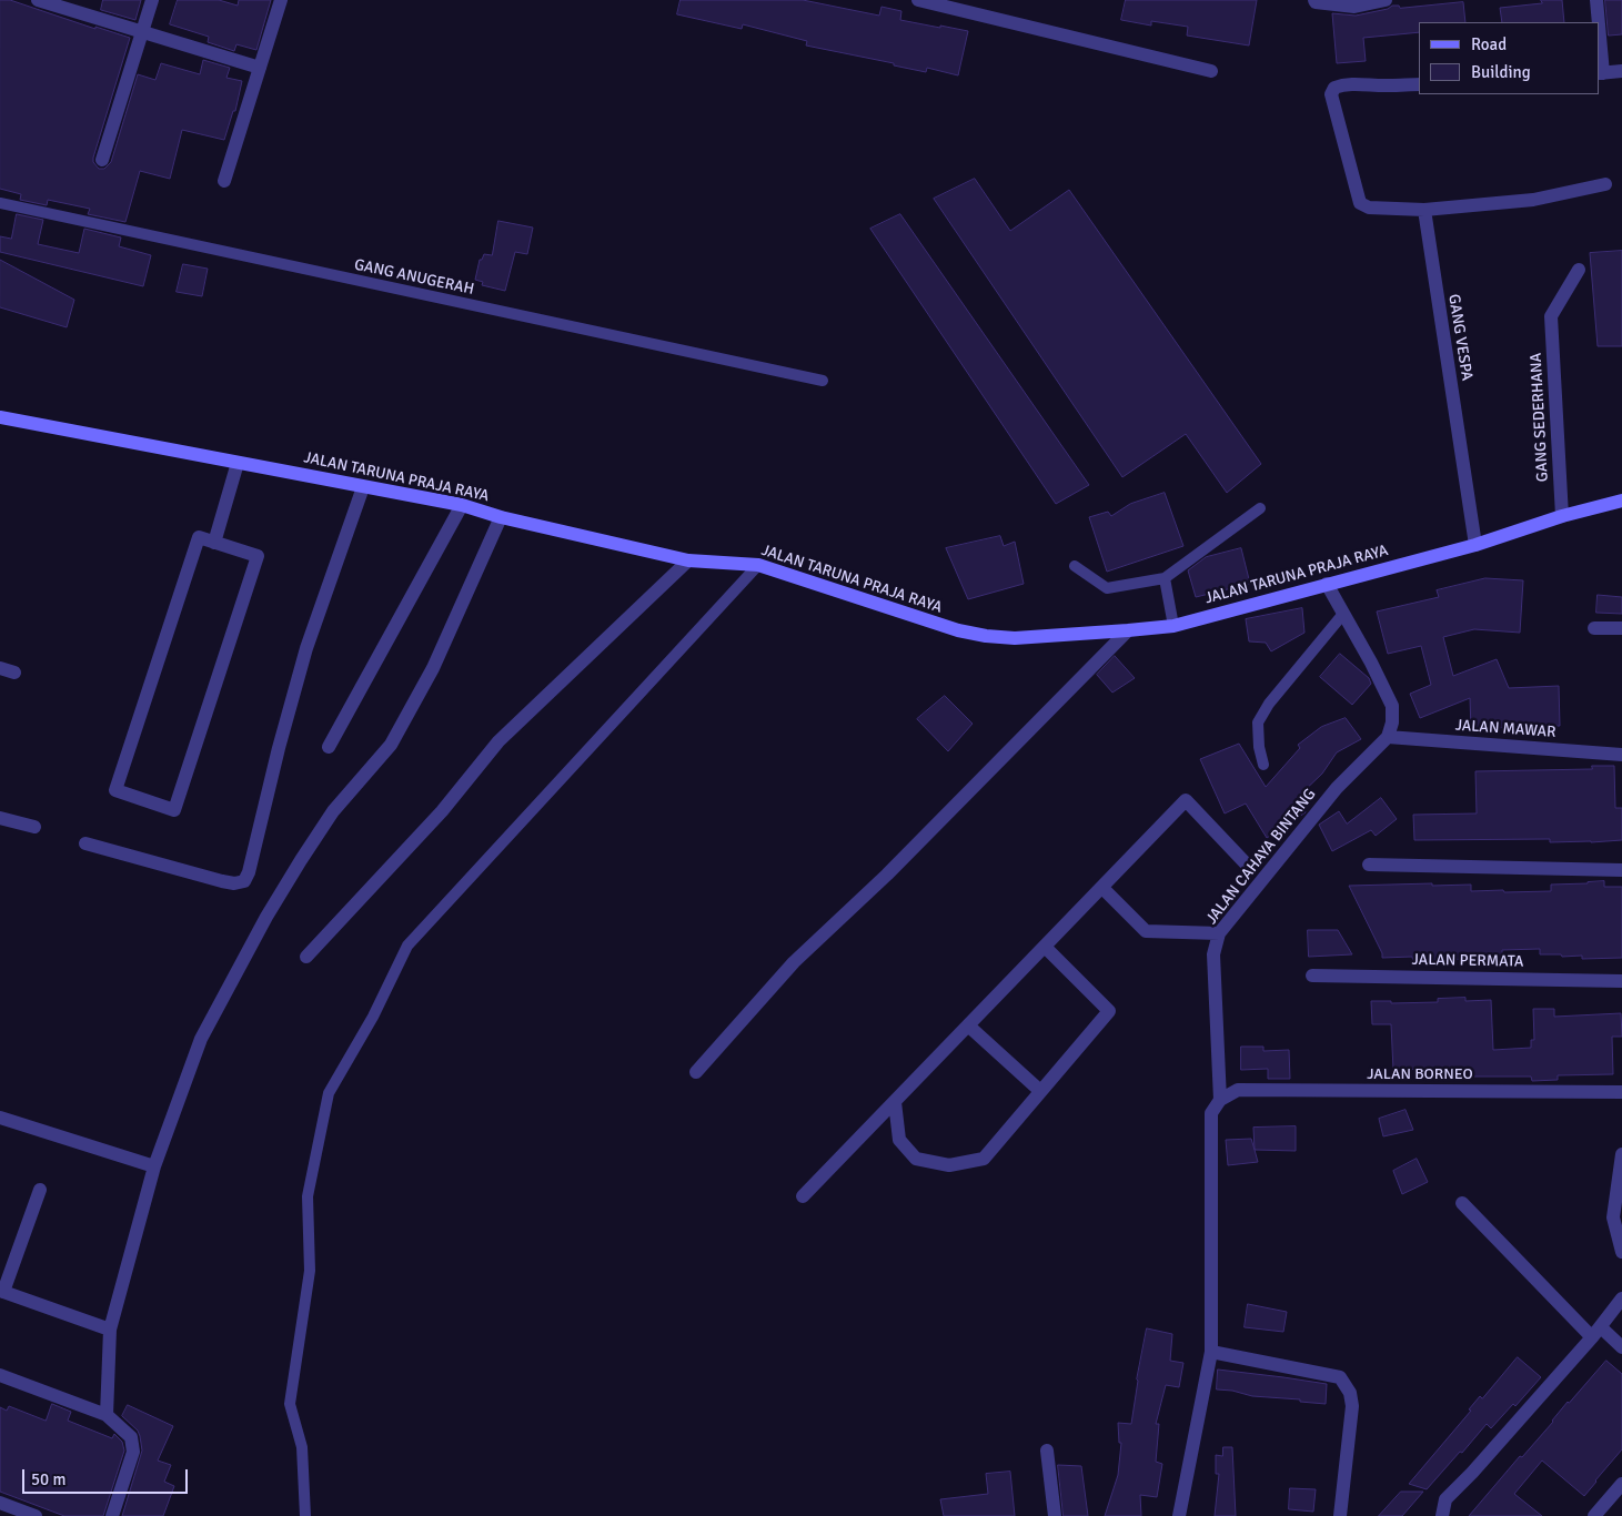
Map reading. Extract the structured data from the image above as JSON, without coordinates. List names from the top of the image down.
{
  "streets": {
    "street": [
      "GANG VESPA",
      "GANG SEDERHANA",
      "JALAN TARUNA PRAJA RAYA",
      "JALAN MAWAR",
      "JALAN CAHAYA BINTANG",
      "JALAN PERMATA",
      "JALAN BORNEO"
    ],
    "lane": ["GANG ANUGERAH"]
  },
  "crossings": [
    ["GANG VESPA", "JALAN TARUNA PRAJA RAYA"],
    ["GANG SEDERHANA", "JALAN TARUNA PRAJA RAYA"],
    ["JALAN MAWAR", "JALAN CAHAYA BINTANG"],
    ["JALAN CAHAYA BINTANG", "JALAN BORNEO"]
  ],
  "legend": ["Road", "Building"],
  "scale_bar": "50 m"
}
